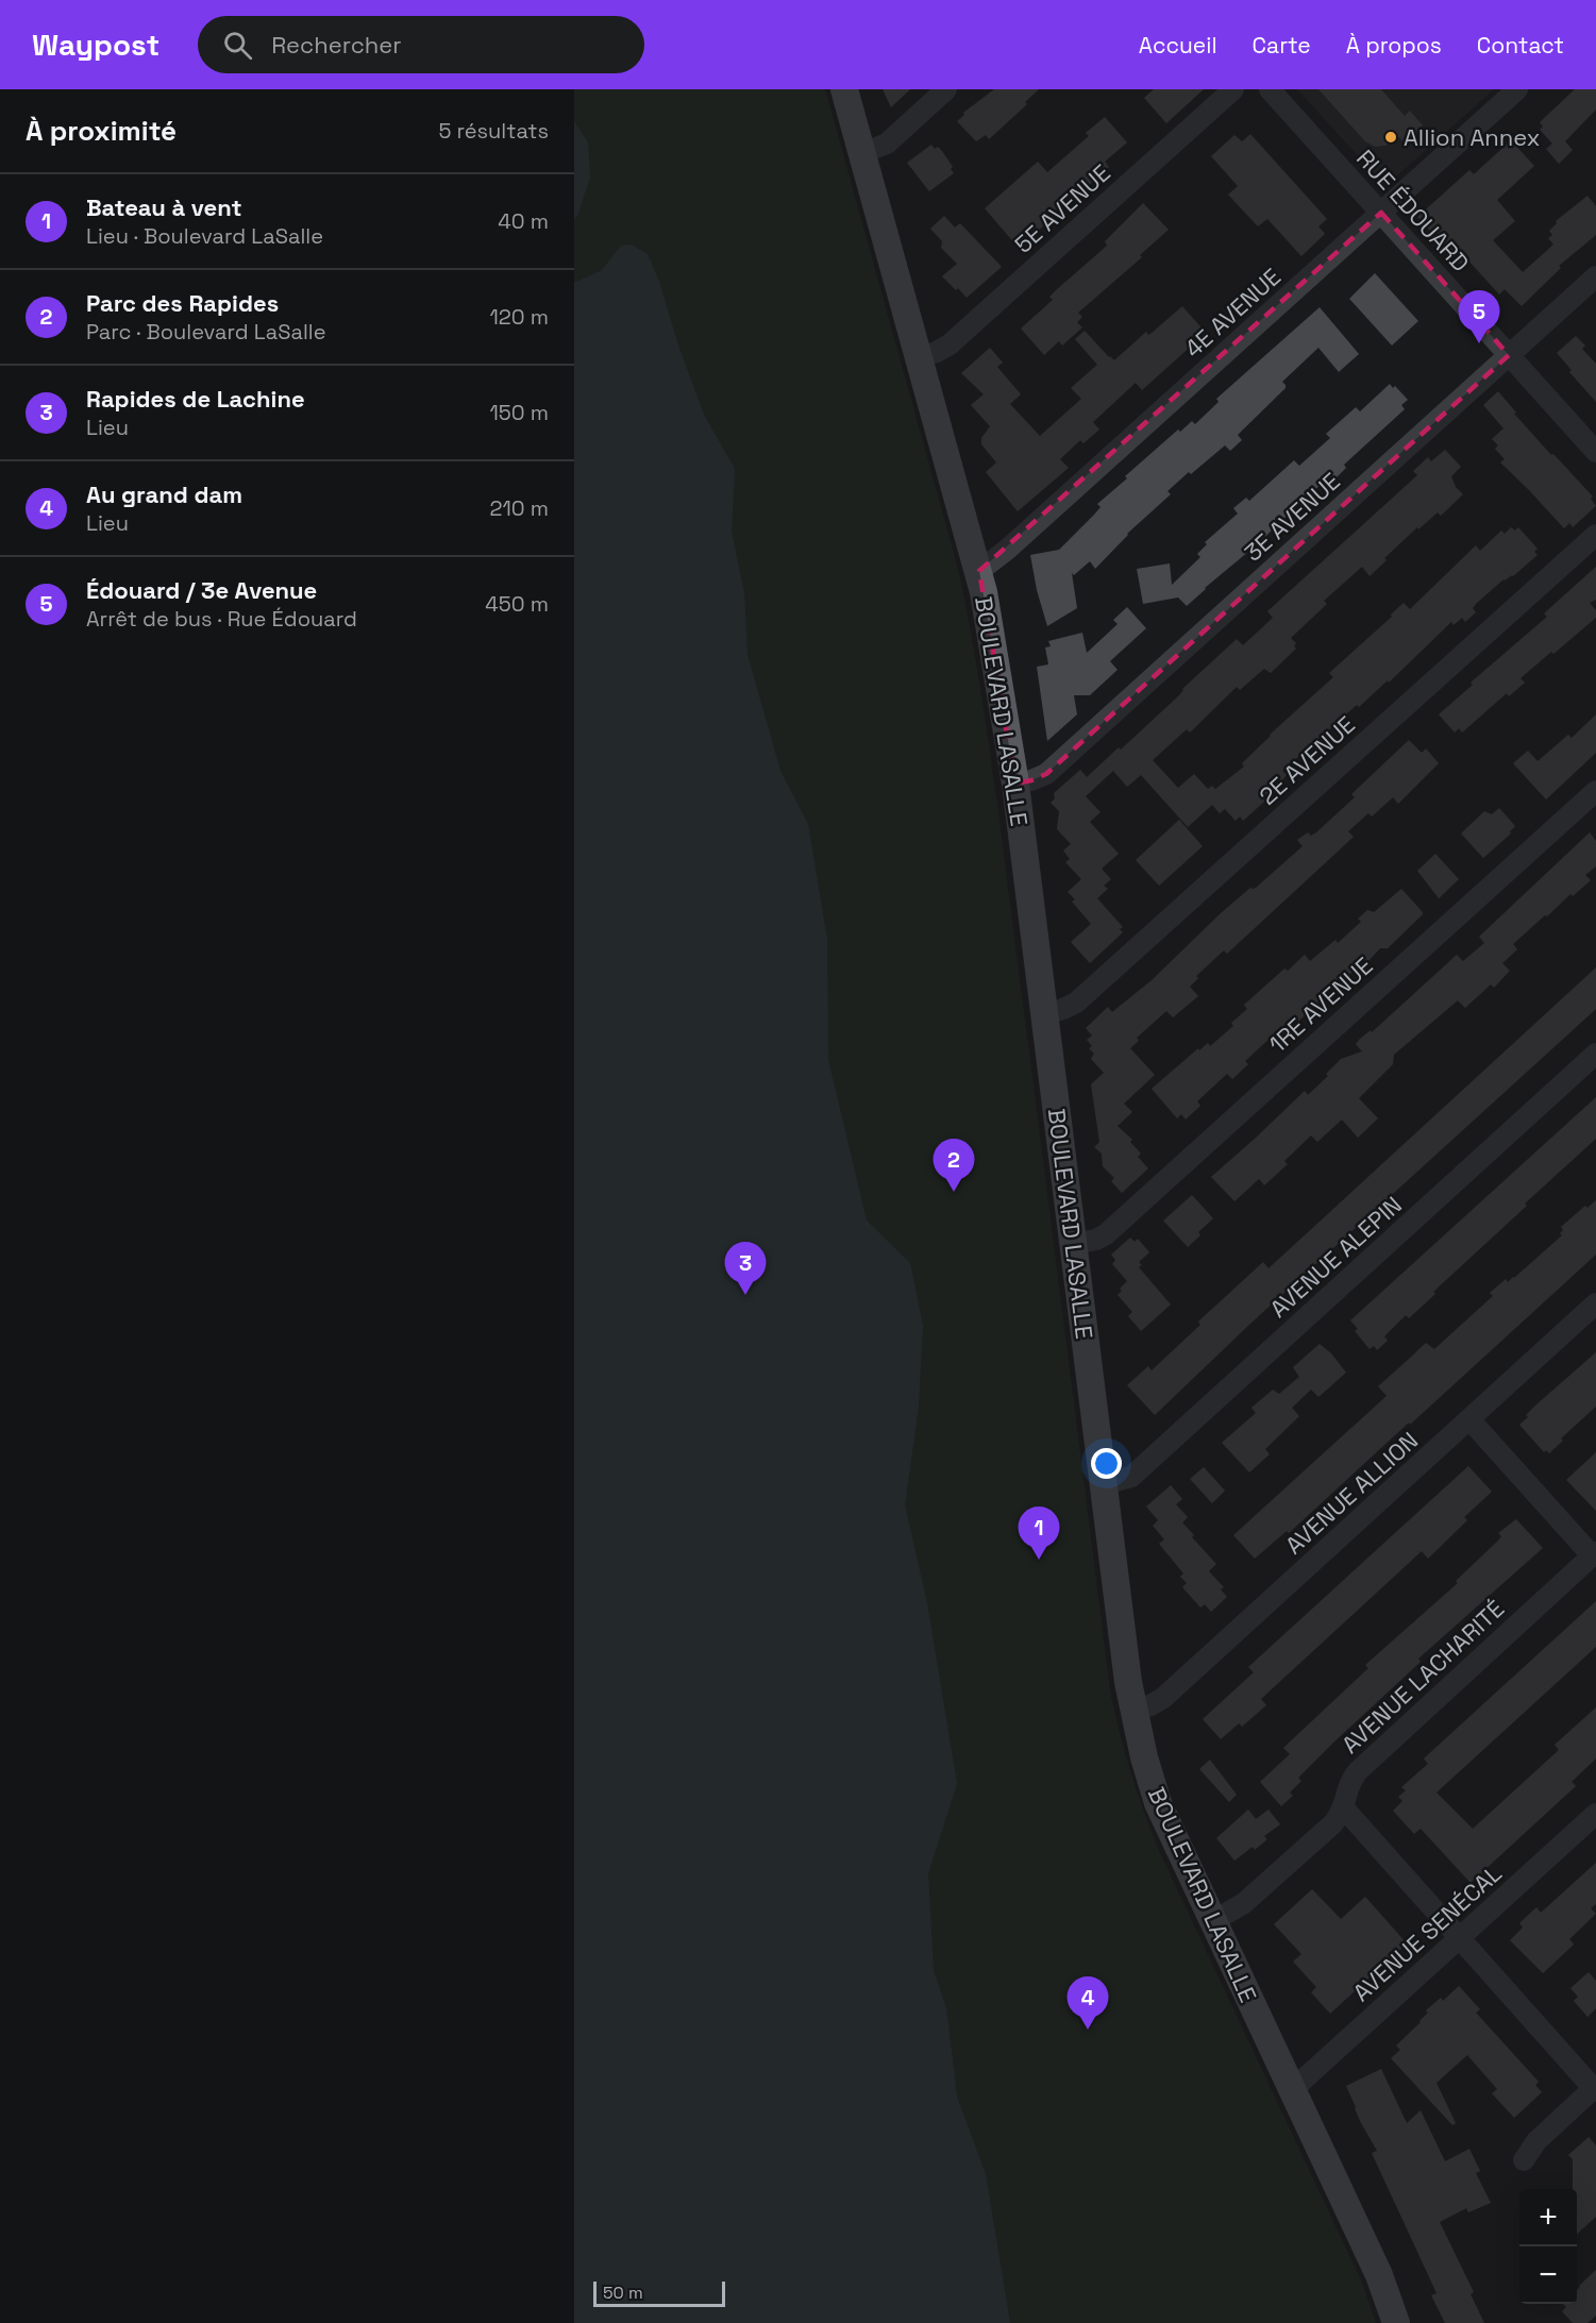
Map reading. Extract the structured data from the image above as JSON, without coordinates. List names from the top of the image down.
{
  "streets": {
    "main road": ["BOULEVARD LASALLE"],
    "street": [
      "5E AVENUE",
      "RUE ÉDOUARD",
      "4E AVENUE",
      "3E AVENUE",
      "2E AVENUE",
      "1RE AVENUE",
      "AVENUE ALEPIN",
      "AVENUE ALLION",
      "AVENUE LACHARITÉ",
      "AVENUE SENÉCAL"
    ]
  },
  "crossings": [
    ["5E AVENUE", "BOULEVARD LASALLE"],
    ["RUE ÉDOUARD", "4E AVENUE"],
    ["RUE ÉDOUARD", "3E AVENUE"],
    ["4E AVENUE", "BOULEVARD LASALLE"],
    ["3E AVENUE", "BOULEVARD LASALLE"],
    ["BOULEVARD LASALLE", "2E AVENUE"],
    ["BOULEVARD LASALLE", "1RE AVENUE"],
    ["BOULEVARD LASALLE", "AVENUE ALEPIN"],
    ["BOULEVARD LASALLE", "AVENUE ALLION"],
    ["BOULEVARD LASALLE", "AVENUE LACHARITÉ"],
    ["BOULEVARD LASALLE", "AVENUE SENÉCAL"]
  ],
  "places": ["Allion Annex"],
  "scale_bar": "50 m",
  "page": {
    "header": "Waypost",
    "search": "Rechercher",
    "nav": [
      "Accueil",
      "Carte",
      "À propos",
      "Contact"
    ],
    "heading": ["À proximité", "5 résultats"],
    "list": [
      {
        "mark": "1",
        "name": "Bateau à vent",
        "note": "Lieu · Boulevard LaSalle",
        "value": "40 m"
      },
      {
        "mark": "2",
        "name": "Parc des Rapides",
        "note": "Parc · Boulevard LaSalle",
        "value": "120 m"
      },
      {
        "mark": "3",
        "name": "Rapides de Lachine",
        "note": "Lieu",
        "value": "150 m"
      },
      {
        "mark": "4",
        "name": "Au grand dam",
        "note": "Lieu",
        "value": "210 m"
      },
      {
        "mark": "5",
        "name": "Édouard / 3e Avenue",
        "note": "Arrêt de bus · Rue Édouard",
        "value": "450 m"
      }
    ],
    "pins": [
      "5",
      "2",
      "3",
      "1",
      "4"
    ],
    "map_buttons": ["+", "−"],
    "scale": "50 m"
  }
}
